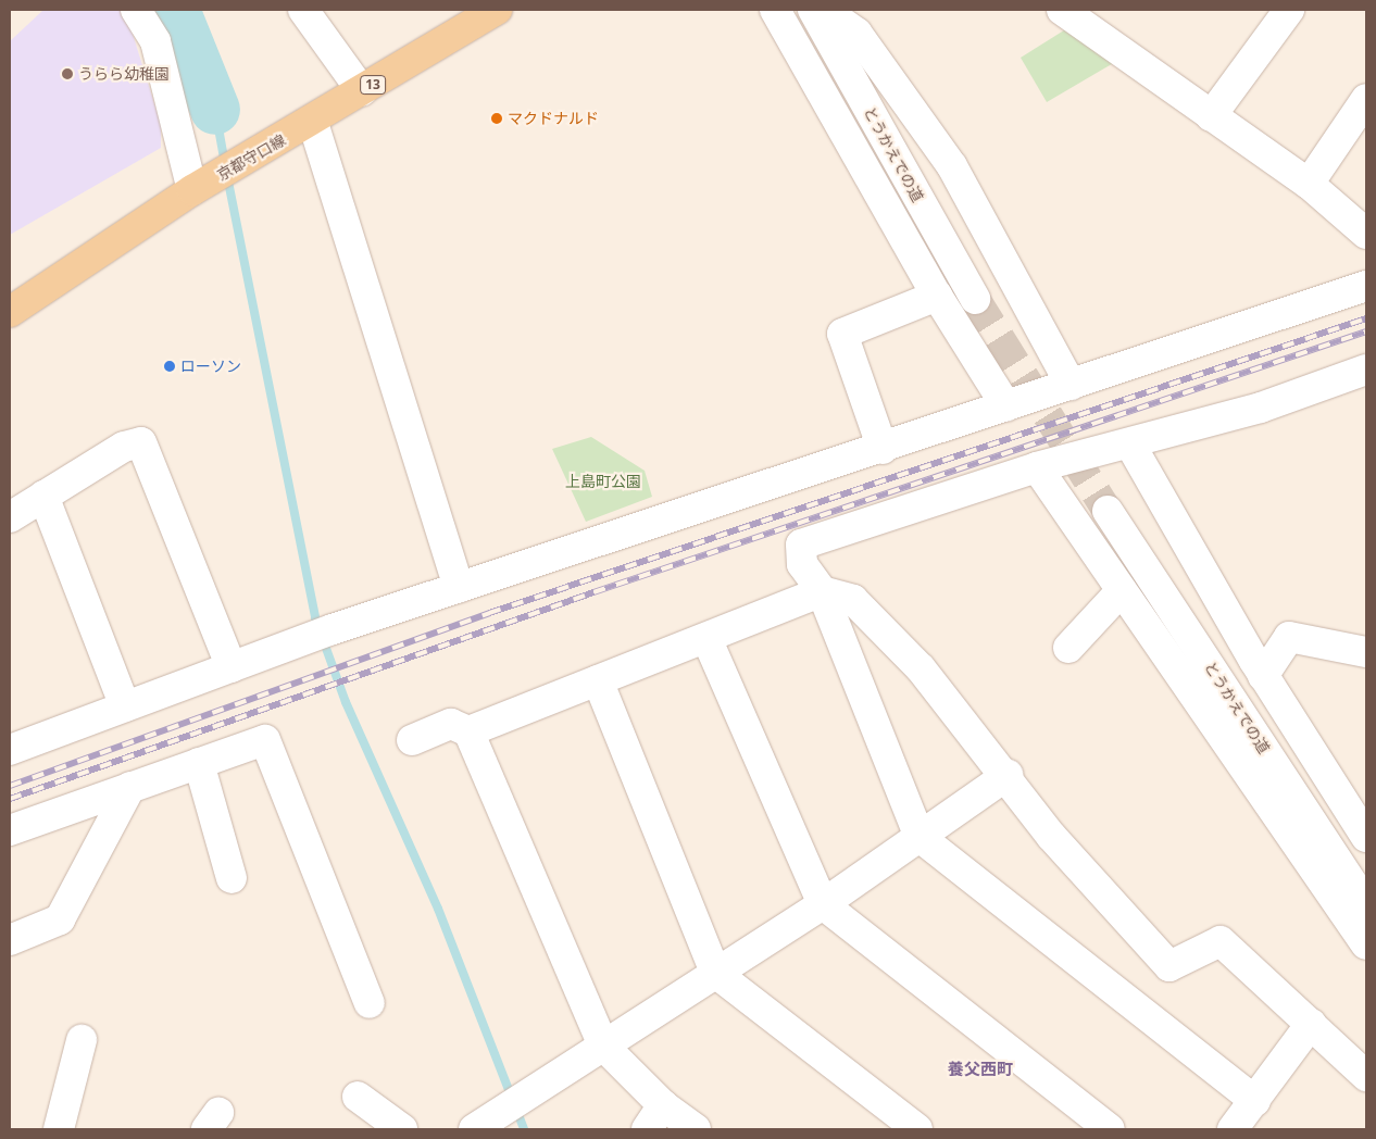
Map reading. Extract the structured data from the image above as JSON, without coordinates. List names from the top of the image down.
{
  "streets": {
    "main road": ["13", "京都守口線"],
    "street": ["とうかえでの道"]
  },
  "districts": ["養父西町"],
  "parks": ["上島町公園"],
  "places": ["うらら幼稚園", "マクドナルド", "ローソン"]
}
